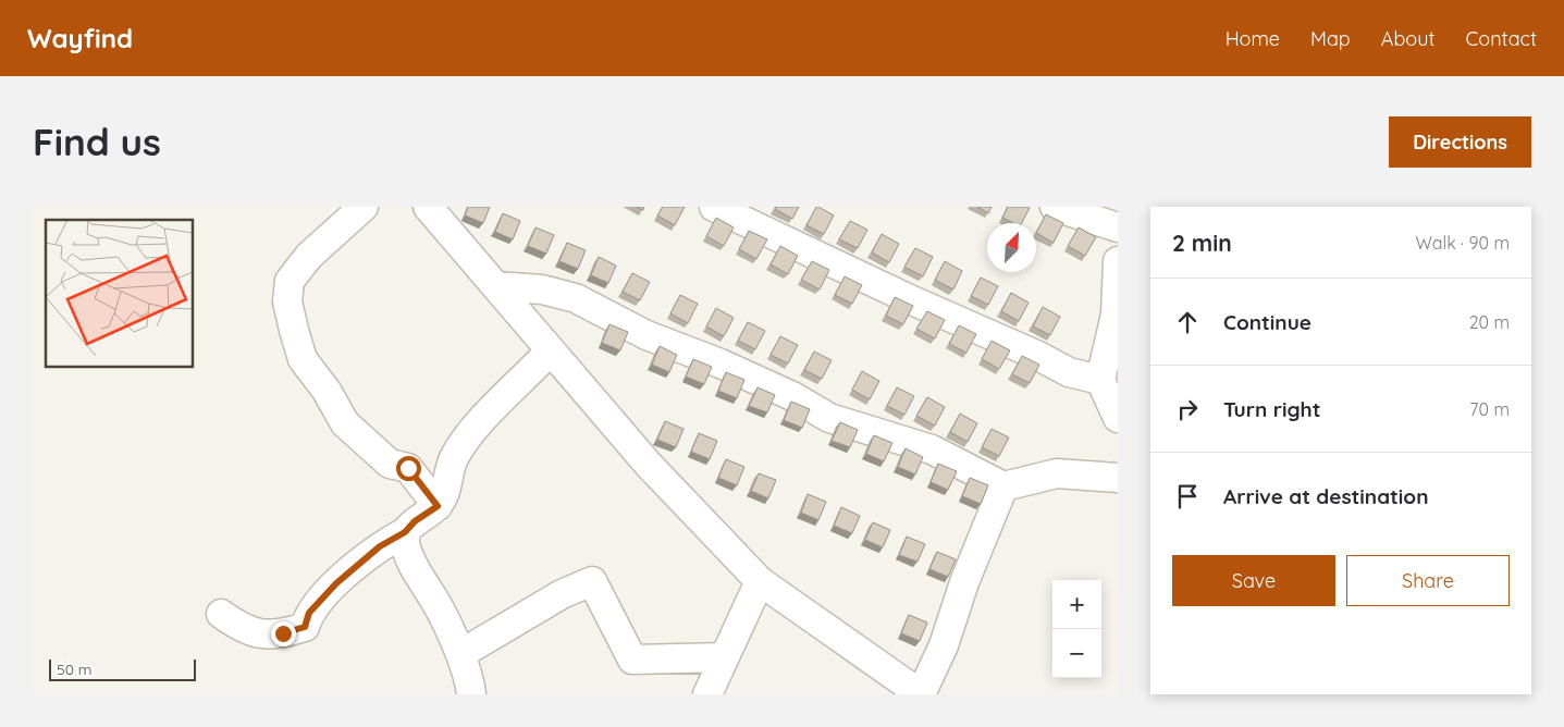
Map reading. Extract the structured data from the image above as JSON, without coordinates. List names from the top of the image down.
{
  "scale_bar": "50 m",
  "north": "top right",
  "page": {
    "header": "Wayfind",
    "nav": [
      "Home",
      "Map",
      "About",
      "Contact"
    ],
    "buttons": [
      "Directions",
      ["Save", "Share"]
    ],
    "title": "Find us",
    "heading": ["2 min", "Walk · 90 m"],
    "list": [
      ["Continue", "20 m"],
      ["Turn right", "70 m"],
      "Arrive at destination"
    ],
    "map_buttons": ["+", "−"],
    "scale": "50 m"
  }
}
